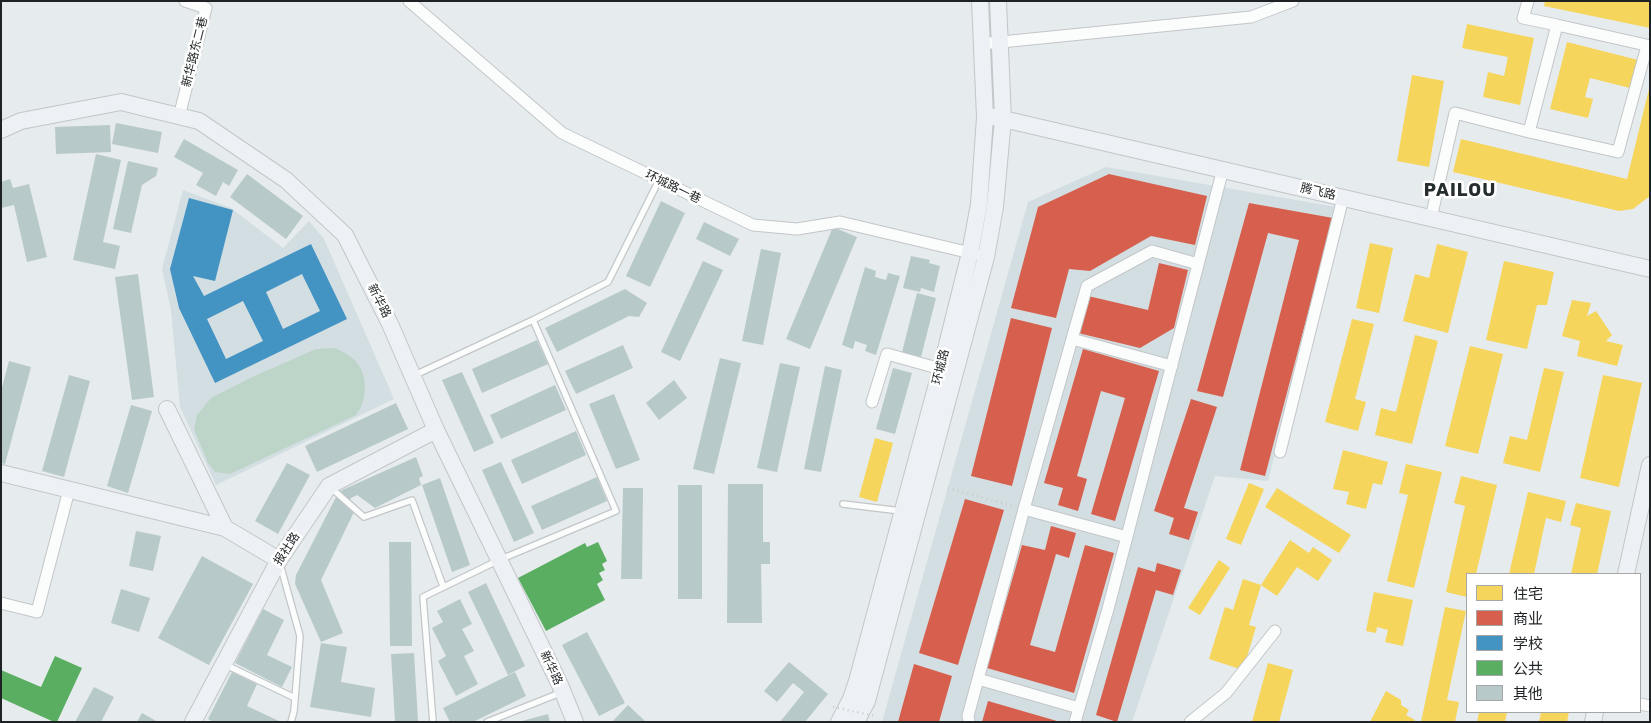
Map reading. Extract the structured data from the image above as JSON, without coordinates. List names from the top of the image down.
{
  "streets": {
    "street": [
      "新华路东二巷",
      "环城路一巷",
      "腾飞路",
      "新华路",
      "环城路",
      "报社路"
    ]
  },
  "crossings": [
    ["新华路东二巷", "新华路"],
    ["环城路一巷", "环城路"],
    ["腾飞路", "环城路"],
    ["新华路", "报社路"]
  ],
  "districts": ["PAILOU"],
  "legend": [
    "住宅",
    "商业",
    "学校",
    "公共",
    "其他"
  ]
}
